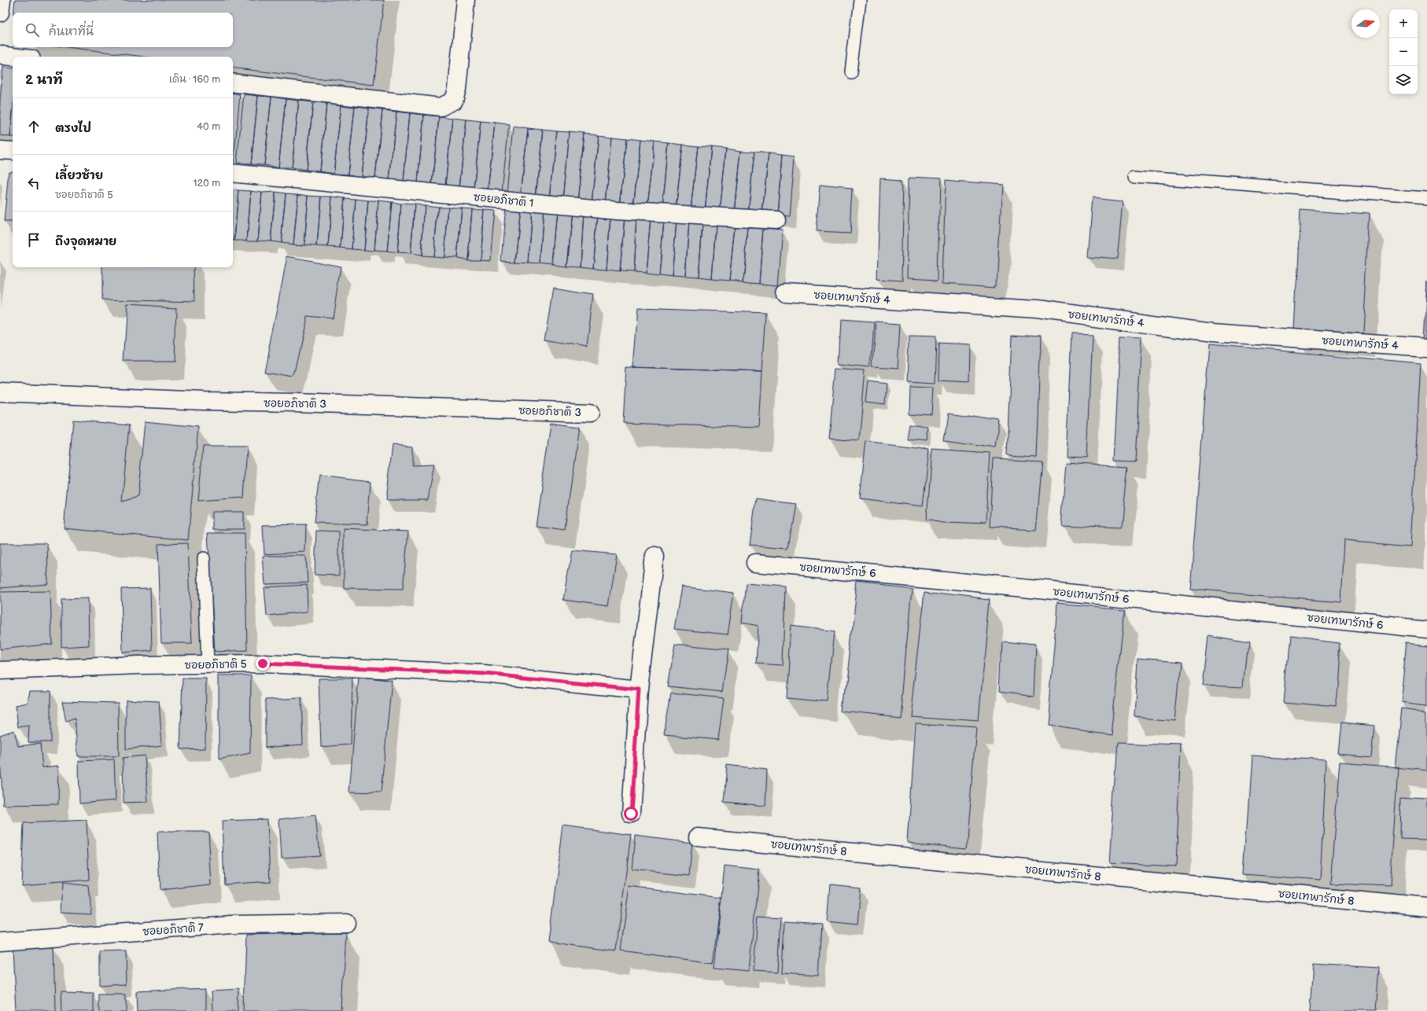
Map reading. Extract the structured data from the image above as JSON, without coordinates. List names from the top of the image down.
{
  "streets": {
    "street": [
      "ซอยอภิชาติ 1",
      "ซอยเทพารักษ์ 4",
      "ซอยอภิชาติ 3",
      "ซอยเทพารักษ์ 6",
      "ซอยอภิชาติ 5",
      "ซอยเทพารักษ์ 8",
      "ซอยอภิชาติ 7"
    ]
  },
  "north": "right",
  "page": {
    "map_buttons": ["+", "−"],
    "search": "ค้นหาที่นี่",
    "heading": ["2 นาที", "เดิน · 160 m"],
    "list": [
      ["ตรงไป", "40 m"],
      ["เลี้ยวซ้าย", "ซอยอภิชาติ 5", "120 m"],
      "ถึงจุดหมาย"
    ]
  }
}
